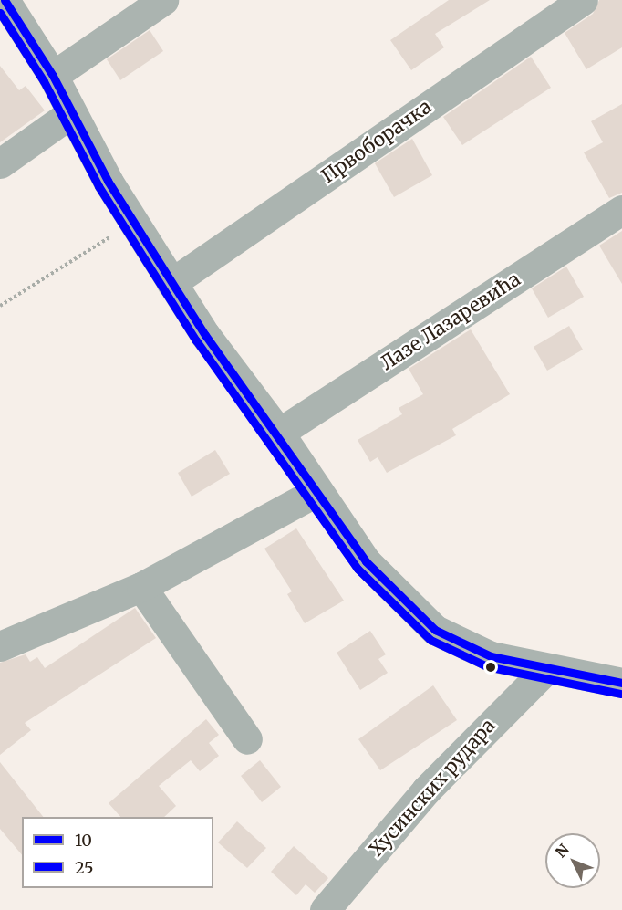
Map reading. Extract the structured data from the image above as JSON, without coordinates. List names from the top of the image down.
{
  "streets": {
    "street": ["Првоборачка", "Лазе Лазаревића", "Хусинских рудара"]
  },
  "lines": ["transit line 10", "transit line 25"],
  "legend": ["10", "25"],
  "north": "top left"
}
